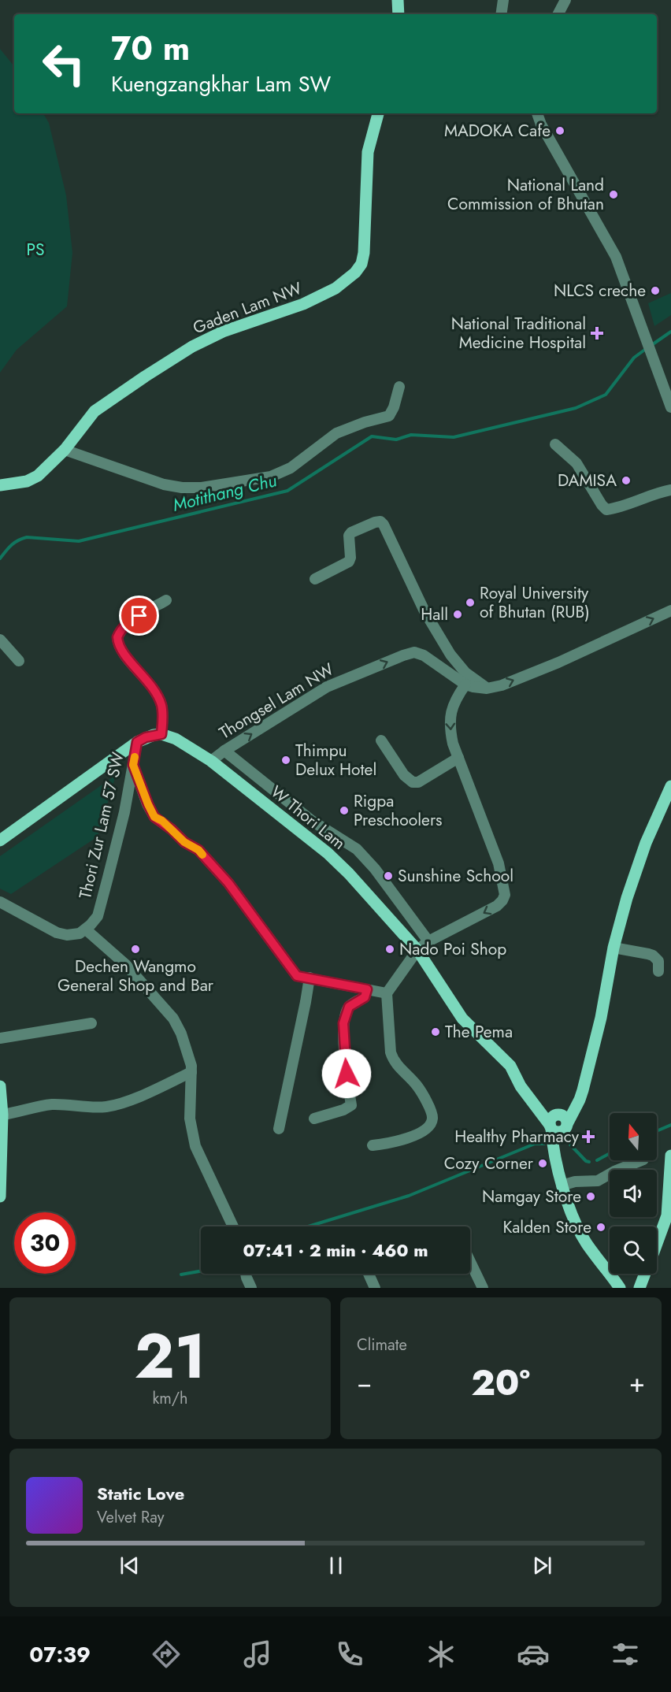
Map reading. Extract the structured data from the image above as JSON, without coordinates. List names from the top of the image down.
{
  "streets": {
    "main road": ["Gaden Lam NW", "W Thori Lam"],
    "street": ["Thongsel Lam NW", "Thori Zur Lam 57 SW"]
  },
  "crossings": [
    ["Thongsel Lam NW", "W Thori Lam"]
  ],
  "one_way": ["Thongsel Lam NW"],
  "water": ["Motithang Chu"],
  "parks": ["PS"],
  "places": {
    "other": [
      "MADOKA Cafe",
      "National Land Commission of Bhutan",
      "NLCS creche",
      "DAMISA",
      "Royal University of Bhutan (RUB)",
      "Hall",
      "Thimpu Delux Hotel",
      "Rigpa Preschoolers",
      "Sunshine School",
      "Dechen Wangmo General Shop and Bar",
      "Nado Poi Shop",
      "The Pema",
      "Cozy Corner",
      "Namgay Store",
      "Kalden Store"
    ],
    "health": ["National Traditional Medicine Hospital", "Healthy Pharmacy"]
  },
  "north": "top",
  "page": {
    "turn": ["70 m", "Kuengzangkhar Lam SW"],
    "limit": "30",
    "trip": "07:41 · 2 min · 460 m",
    "tile": [
      ["21", "km/h"],
      "Climate"
    ],
    "heat": ["−", "20°", "+"],
    "song": ["Static Love", "Velvet Ray"],
    "tabs": "07:39"
  }
}
